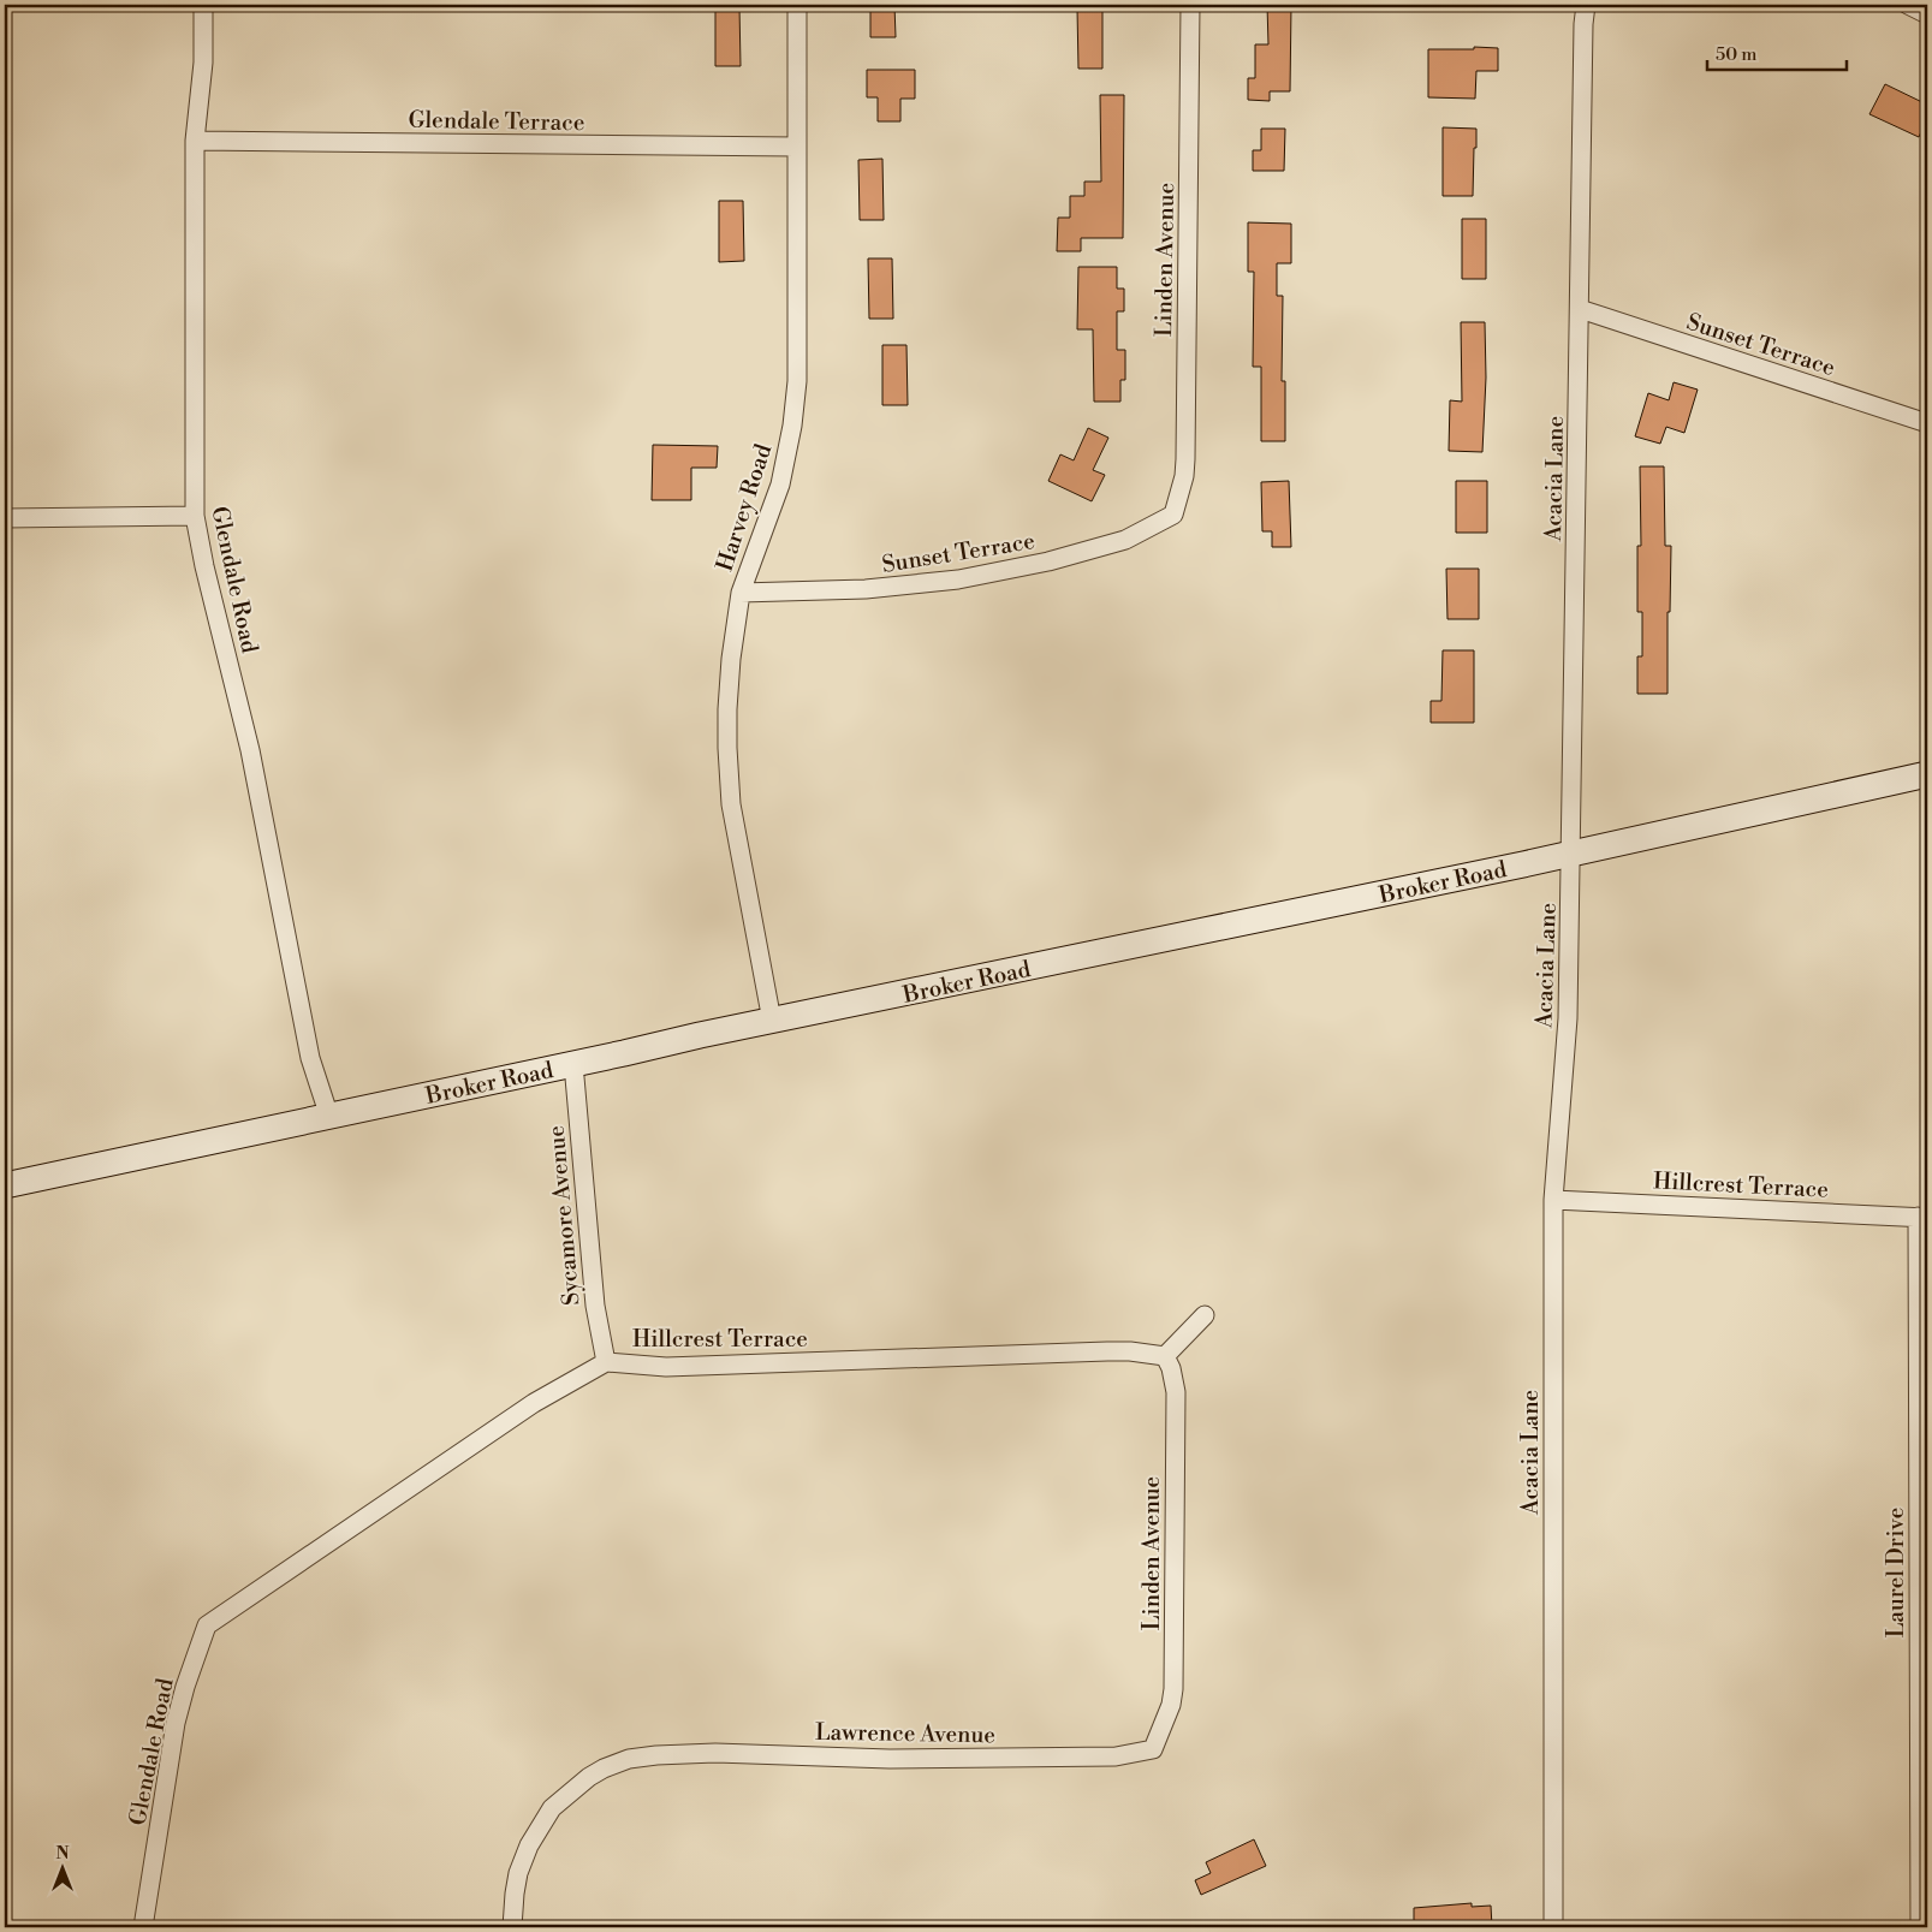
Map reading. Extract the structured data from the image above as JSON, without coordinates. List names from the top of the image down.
{
  "streets": {
    "street": [
      "Glendale Terrace",
      "Linden Avenue",
      "Sunset Terrace",
      "Acacia Lane",
      "Harvey Road",
      "Glendale Road",
      "Broker Road",
      "Hillcrest Terrace",
      "Sycamore Avenue",
      "Laurel Drive",
      "Lawrence Avenue"
    ]
  },
  "crossings": [
    ["Glendale Terrace", "Harvey Road"],
    ["Glendale Terrace", "Glendale Road"],
    ["Linden Avenue", "Sunset Terrace"],
    ["Linden Avenue", "Hillcrest Terrace"],
    ["Linden Avenue", "Lawrence Avenue"],
    ["Sunset Terrace", "Acacia Lane"],
    ["Sunset Terrace", "Harvey Road"],
    ["Acacia Lane", "Broker Road"],
    ["Acacia Lane", "Hillcrest Terrace"],
    ["Harvey Road", "Broker Road"],
    ["Glendale Road", "Broker Road"],
    ["Glendale Road", "Hillcrest Terrace"],
    ["Broker Road", "Sycamore Avenue"],
    ["Hillcrest Terrace", "Sycamore Avenue"],
    ["Hillcrest Terrace", "Laurel Drive"]
  ],
  "scale_bar": "50 m",
  "north": "top"
}
